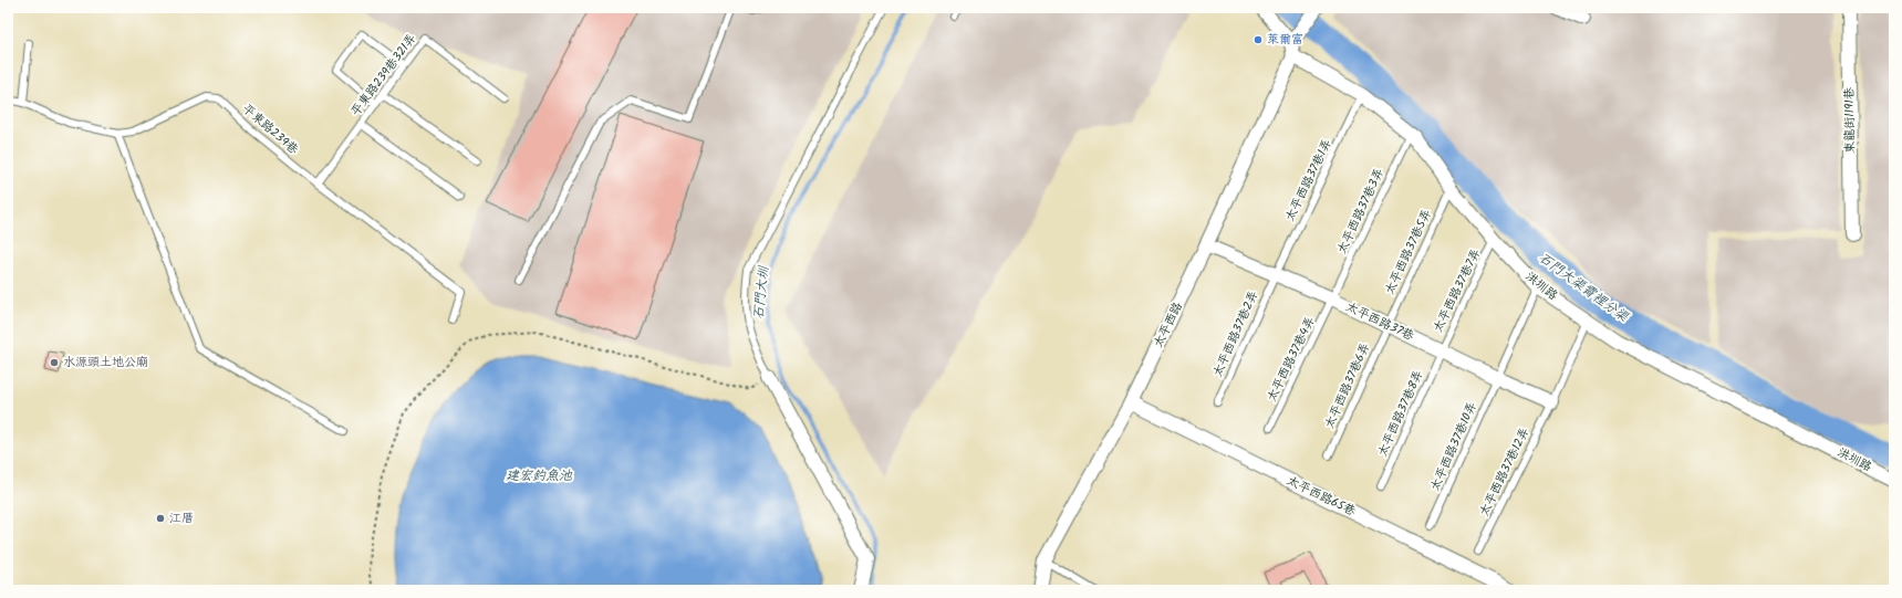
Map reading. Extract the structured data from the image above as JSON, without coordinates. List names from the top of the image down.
{
  "streets": {
    "street": [
      "東龍街1191巷",
      "洪圳路",
      "太平西路37巷",
      "太平西路",
      "太平西路65巷"
    ],
    "lane": [
      "平東路239巷321弄",
      "平東路239巷",
      "太平西路37巷1弄",
      "太平西路37巷3弄",
      "太平西路37巷5弄",
      "太平西路37巷7弄",
      "太平西路37巷2弄",
      "太平西路37巷4弄",
      "太平西路37巷6弄",
      "太平西路37巷8弄",
      "太平西路37巷10弄",
      "太平西路37巷12弄"
    ]
  },
  "crossings": [
    ["平東路239巷321弄", "平東路239巷"],
    ["太平西路37巷1弄", "洪圳路"],
    ["太平西路37巷1弄", "太平西路37巷"],
    ["太平西路37巷1弄", "太平西路37巷2弄"],
    ["太平西路37巷3弄", "洪圳路"],
    ["太平西路37巷3弄", "太平西路37巷"],
    ["太平西路37巷3弄", "太平西路37巷4弄"],
    ["太平西路37巷5弄", "洪圳路"],
    ["太平西路37巷5弄", "太平西路37巷"],
    ["太平西路37巷5弄", "太平西路37巷6弄"],
    ["洪圳路", "太平西路37巷7弄"],
    ["洪圳路", "太平西路"],
    ["洪圳路", "太平西路37巷10弄"],
    ["洪圳路", "太平西路37巷12弄"],
    ["太平西路37巷7弄", "太平西路37巷"],
    ["太平西路37巷7弄", "太平西路37巷8弄"],
    ["太平西路37巷", "太平西路"],
    ["太平西路37巷", "太平西路37巷2弄"],
    ["太平西路37巷", "太平西路37巷4弄"],
    ["太平西路37巷", "太平西路37巷6弄"],
    ["太平西路37巷", "太平西路37巷8弄"],
    ["太平西路37巷", "太平西路37巷10弄"],
    ["太平西路37巷", "太平西路37巷12弄"],
    ["太平西路", "太平西路65巷"]
  ],
  "water": ["石門大渠霄裡分渠", "石門大圳", "建宏釣魚池"],
  "places": ["萊爾富", "水源頭土地公廟", "江厝"]
}
